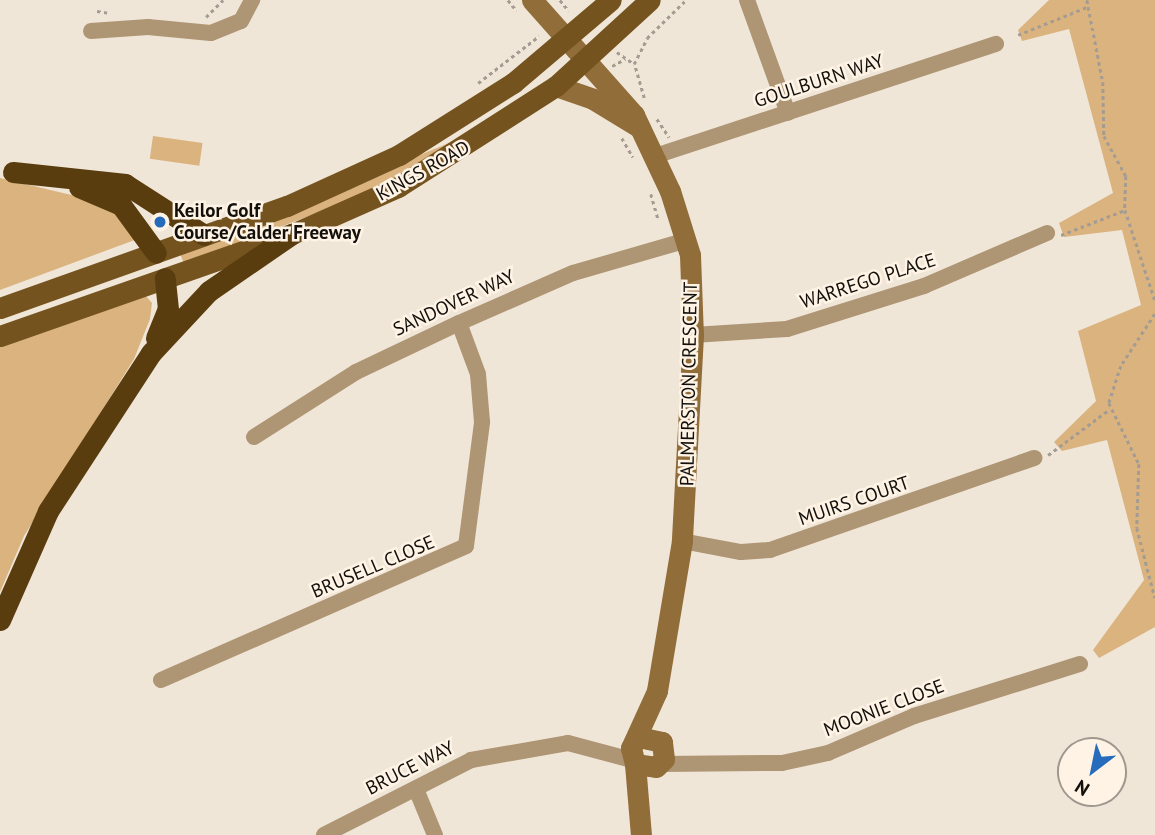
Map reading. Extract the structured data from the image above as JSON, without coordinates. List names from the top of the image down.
{
  "streets": {
    "main road": ["KINGS ROAD"],
    "street": [
      "GOULBURN WAY",
      "WARREGO PLACE",
      "SANDOVER WAY",
      "PALMERSTON CRESCENT",
      "MUIRS COURT",
      "BRUSELL CLOSE",
      "MOONIE CLOSE",
      "BRUCE WAY"
    ]
  },
  "crossings": [
    ["GOULBURN WAY", "PALMERSTON CRESCENT"],
    ["KINGS ROAD", "PALMERSTON CRESCENT"],
    ["WARREGO PLACE", "PALMERSTON CRESCENT"],
    ["SANDOVER WAY", "PALMERSTON CRESCENT"],
    ["SANDOVER WAY", "BRUSELL CLOSE"],
    ["PALMERSTON CRESCENT", "MUIRS COURT"],
    ["PALMERSTON CRESCENT", "MOONIE CLOSE"],
    ["PALMERSTON CRESCENT", "BRUCE WAY"],
    ["MOONIE CLOSE", "BRUCE WAY"]
  ],
  "places": ["Keilor Golf Course/Calder Freeway"],
  "north": "bottom left"
}
